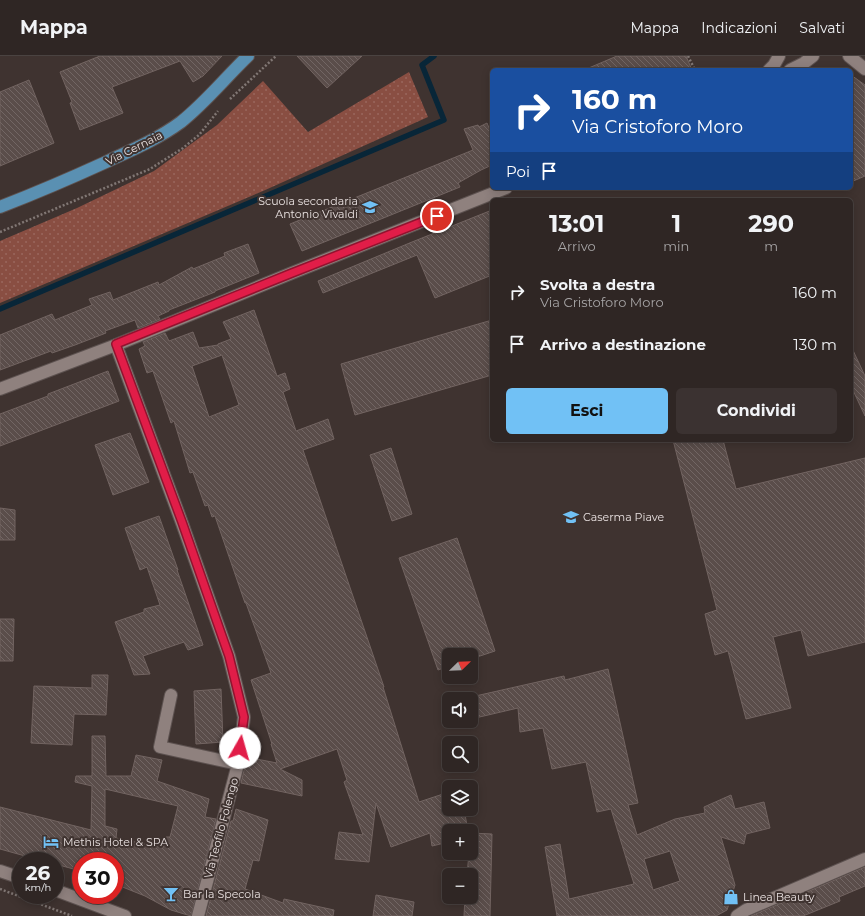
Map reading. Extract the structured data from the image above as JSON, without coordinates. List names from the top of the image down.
{
  "streets": {
    "main road": ["Via Cernaia"],
    "street": ["Via Teofilo Folengo"]
  },
  "places": {
    "school or university": ["Scuola secondaria Antonio Vivaldi", "Caserma Piave"],
    "hotel": ["Methis Hotel & SPA"],
    "bar": ["Bar la Specola"],
    "shop": ["Linea Beauty"]
  },
  "north": "top right",
  "page": {
    "header": "Mappa",
    "nav": ["Mappa", "Indicazioni", "Salvati"],
    "turn": ["160 m", "Via Cristoforo Moro"],
    "then": "Poi",
    "eta": [
      "13:01",
      "Arrivo",
      "1",
      "min",
      "290",
      "m"
    ],
    "list": [
      {
        "name": "Svolta a destra",
        "note": "Via Cristoforo Moro",
        "value": "160 m"
      },
      {
        "name": "Arrivo a destinazione",
        "value": "130 m"
      }
    ],
    "buttons": ["Esci", "Condividi"],
    "map_buttons": ["+", "−"],
    "speed": "26 km/h",
    "limit": "30"
  }
}
